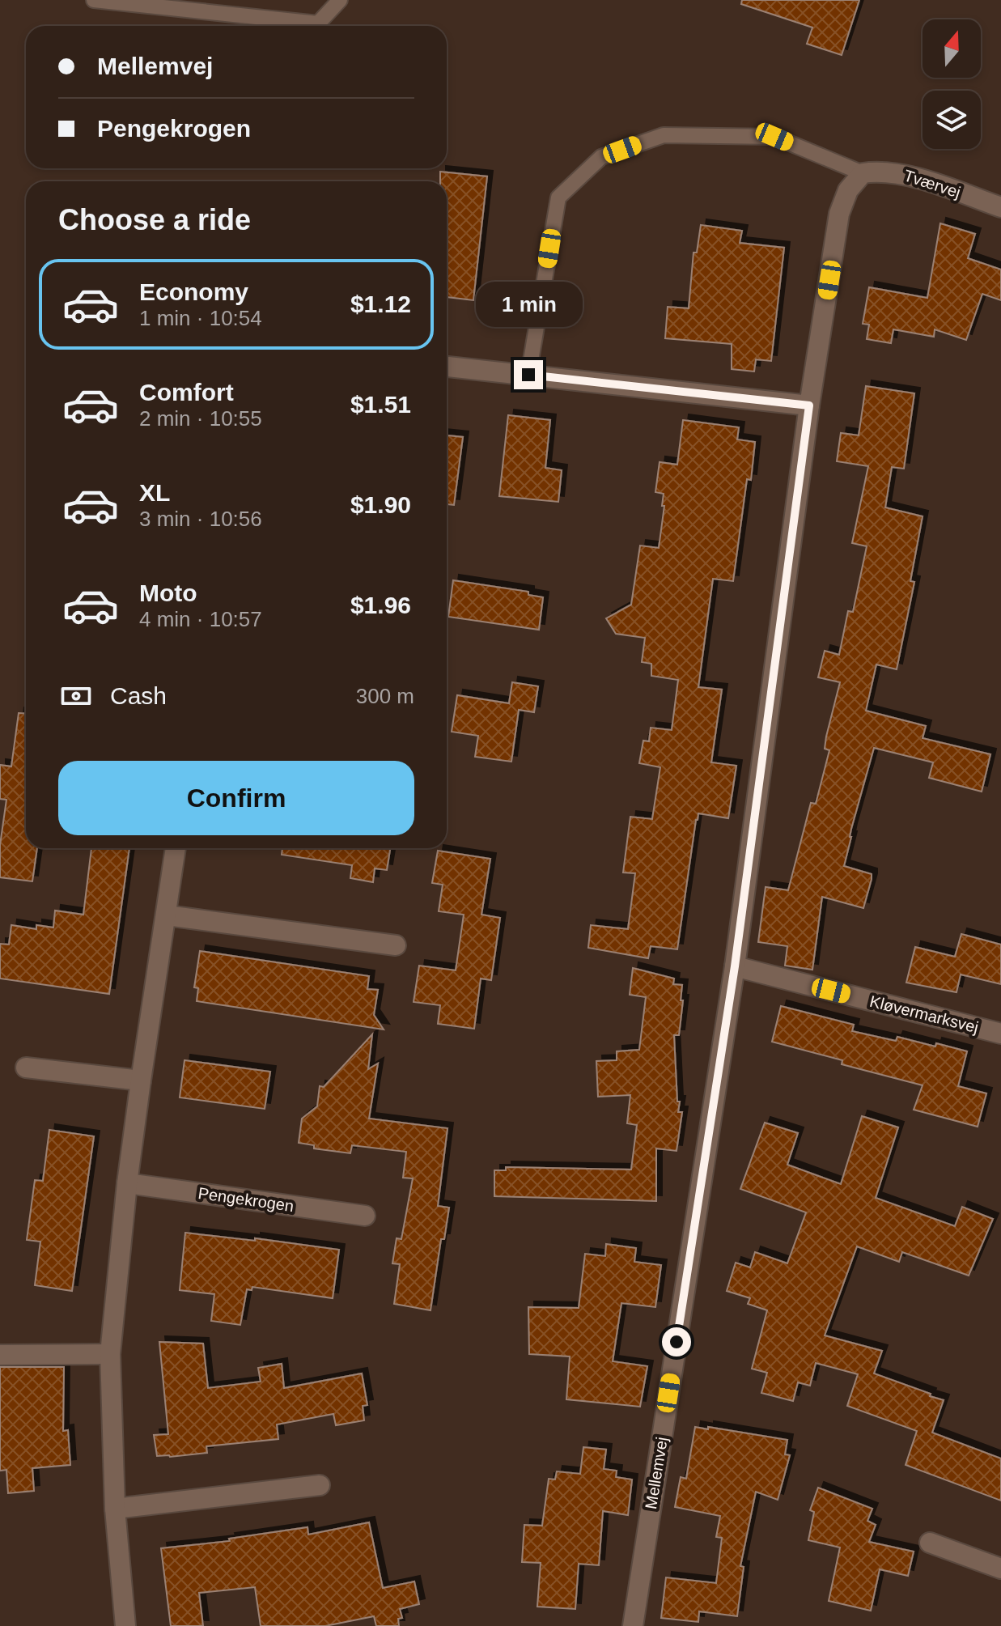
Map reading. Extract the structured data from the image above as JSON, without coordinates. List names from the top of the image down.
{
  "streets": {
    "street": [
      "Tværvej",
      "Kløvermarksvej",
      "Pengekrogen",
      "Mellemvej"
    ]
  },
  "crossings": [
    ["Tværvej", "Mellemvej"],
    ["Kløvermarksvej", "Mellemvej"]
  ],
  "north": "top",
  "page": {
    "banner": ["Mellemvej", "Pengekrogen"],
    "heading": "Choose a ride",
    "list": [
      {
        "name": "Economy",
        "note": "1 min · 10:54",
        "value": "$1.12"
      },
      {
        "name": "Comfort",
        "note": "2 min · 10:55",
        "value": "$1.51"
      },
      {
        "name": "XL",
        "note": "3 min · 10:56",
        "value": "$1.90"
      },
      {
        "name": "Moto",
        "note": "4 min · 10:57",
        "value": "$1.96"
      }
    ],
    "bubble": "1 min",
    "pay": ["Cash", "300 m"],
    "buttons": "Confirm"
  }
}
